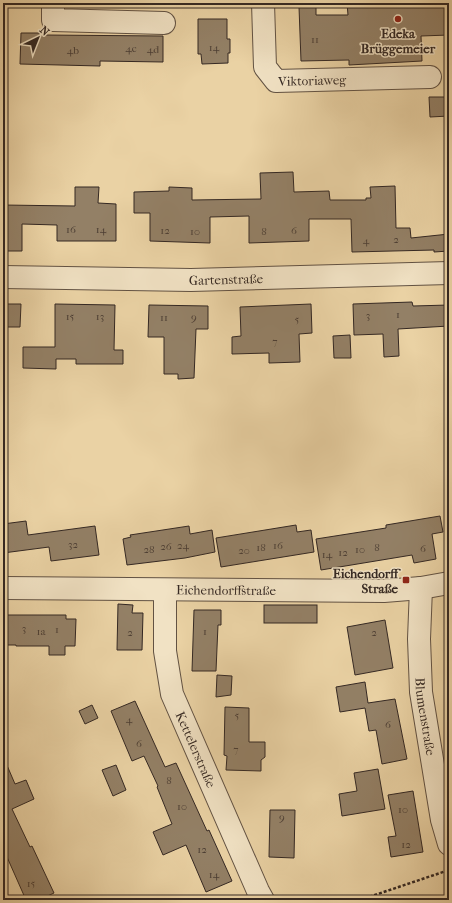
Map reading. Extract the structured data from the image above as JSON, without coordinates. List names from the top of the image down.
{
  "streets": {
    "street": [
      "Viktoriaweg",
      "Gartenstraße",
      "Eichendorffstraße",
      "Blumenstraße",
      "Kettelerstraße"
    ]
  },
  "crossings": [
    ["Eichendorffstraße", "Blumenstraße"],
    ["Eichendorffstraße", "Kettelerstraße"]
  ],
  "places": {
    "other": ["Edeka Brüggemeier"],
    "transit": ["Eichendorff Straße"]
  },
  "house_numbers": [
    "11",
    "14",
    "4c",
    "4d",
    "4b",
    "16",
    "14",
    "12",
    "6",
    "10",
    "8",
    "2",
    "4",
    "1",
    "3",
    "15",
    "13",
    "11",
    "9",
    "5",
    "7",
    "32",
    "24",
    "16",
    "26",
    "18",
    "8",
    "6",
    "28",
    "10",
    "20",
    "12",
    "14",
    "3",
    "1",
    "1a",
    "1",
    "2",
    "2",
    "5",
    "4",
    "6",
    "6",
    "7",
    "8",
    "10",
    "10",
    "9",
    "12",
    "12",
    "14",
    "15"
  ],
  "north": "top right"
}
